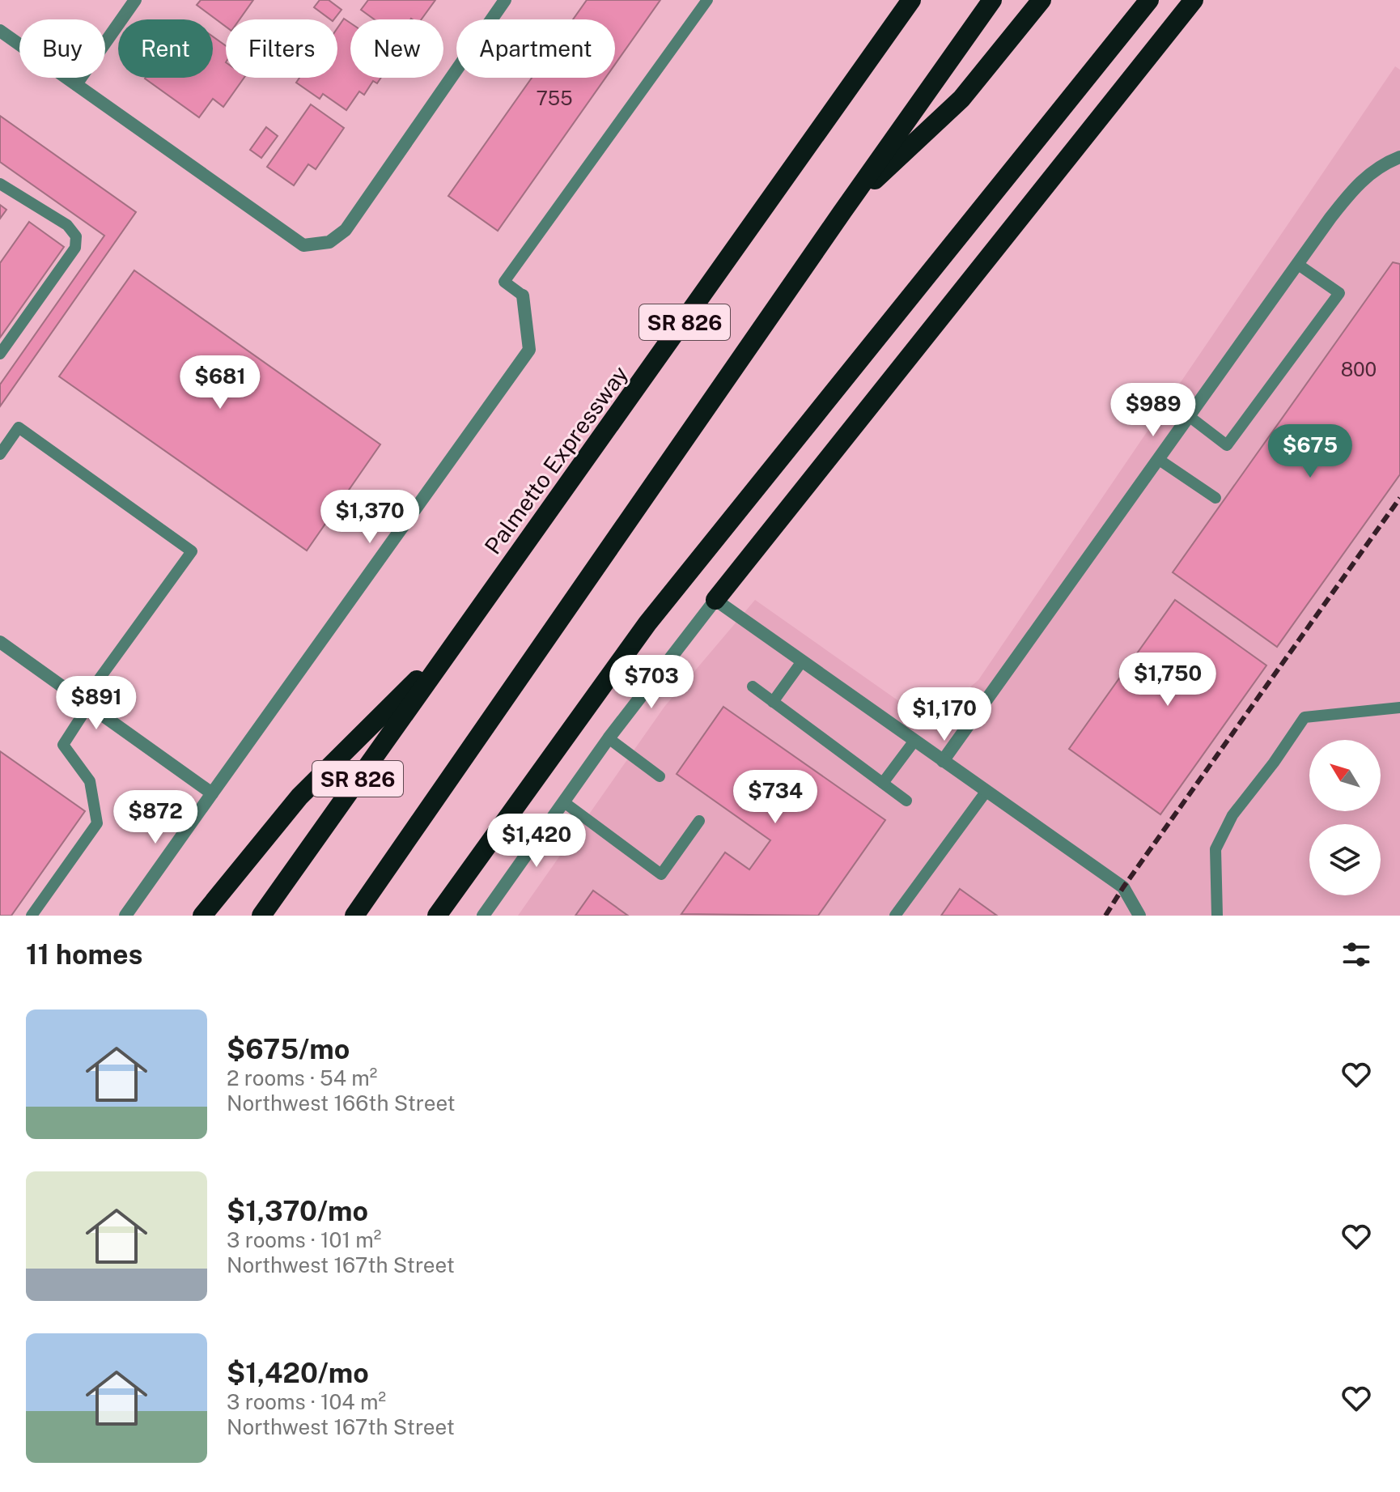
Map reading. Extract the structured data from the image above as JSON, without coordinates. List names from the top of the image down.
{
  "streets": {
    "highway": ["SR 826", "Palmetto Expressway"]
  },
  "house_numbers": ["755", "800"],
  "north": "top left",
  "page": {
    "chip": [
      "Buy",
      "Rent",
      "Filters",
      "New",
      "Apartment"
    ],
    "price": [
      "$681",
      "$989",
      "$675",
      "$1,370",
      "$1,750",
      "$703",
      "$891",
      "$1,170",
      "$734",
      "$872",
      "$1,420"
    ],
    "heading": "11 homes",
    "list": [
      {
        "name": "$675/mo",
        "note": "2 rooms · 54 m² · Northwest 166th Street"
      },
      {
        "name": "$1,370/mo",
        "note": "3 rooms · 101 m² · Northwest 167th Street"
      },
      {
        "name": "$1,420/mo",
        "note": "3 rooms · 104 m² · Northwest 167th Street"
      }
    ]
  }
}
